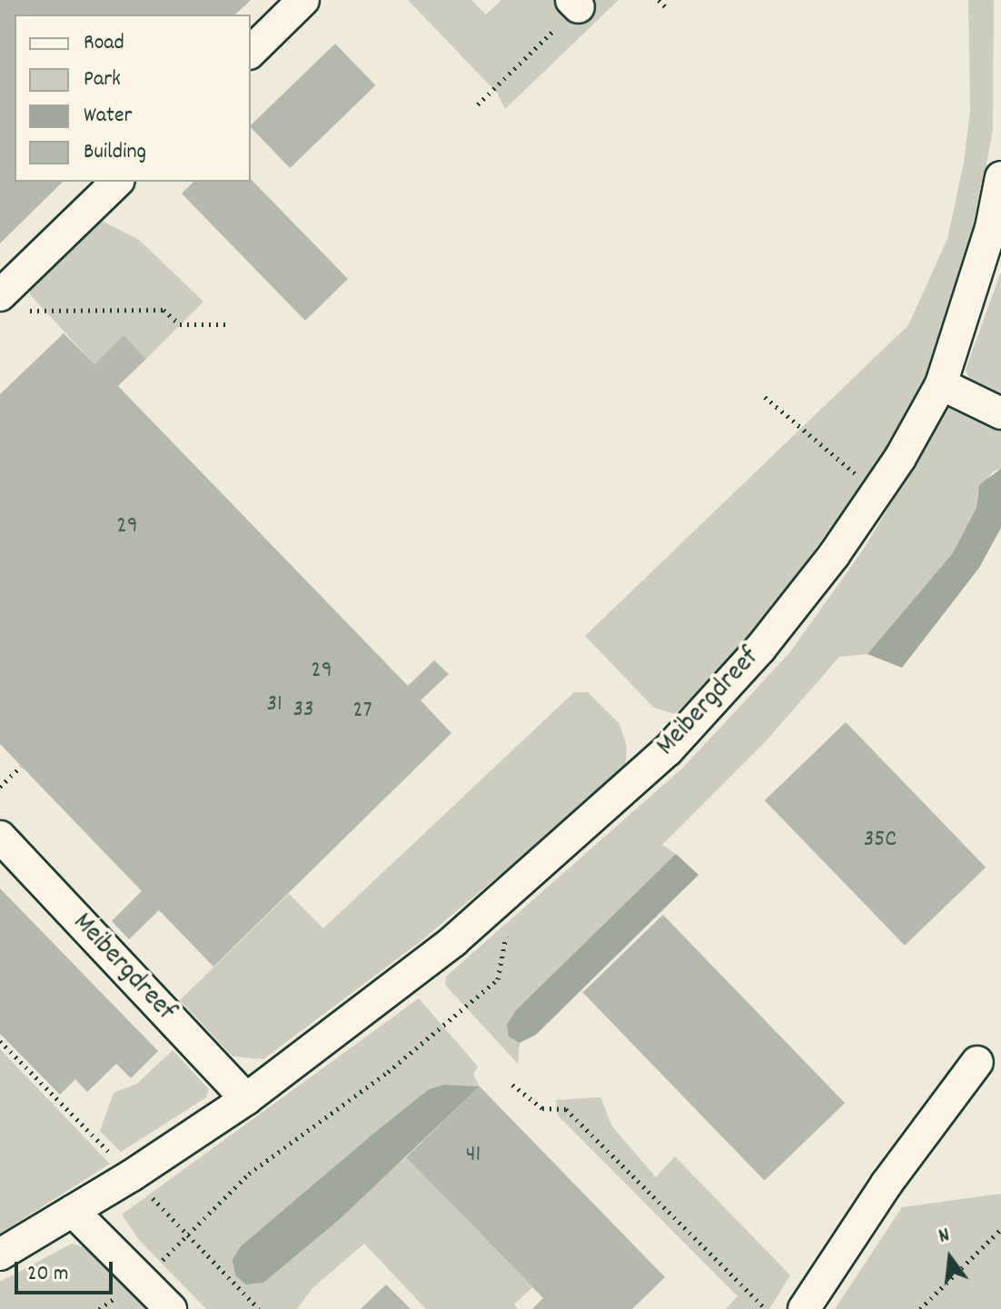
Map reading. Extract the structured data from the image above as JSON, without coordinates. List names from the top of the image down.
{
  "streets": {
    "street": ["Meibergdreef"]
  },
  "house_numbers": [
    "29",
    "29",
    "31",
    "33",
    "27",
    "35C",
    "41"
  ],
  "legend": [
    "Road",
    "Park",
    "Water",
    "Building"
  ],
  "scale_bar": "20 m",
  "north": "top"
}
